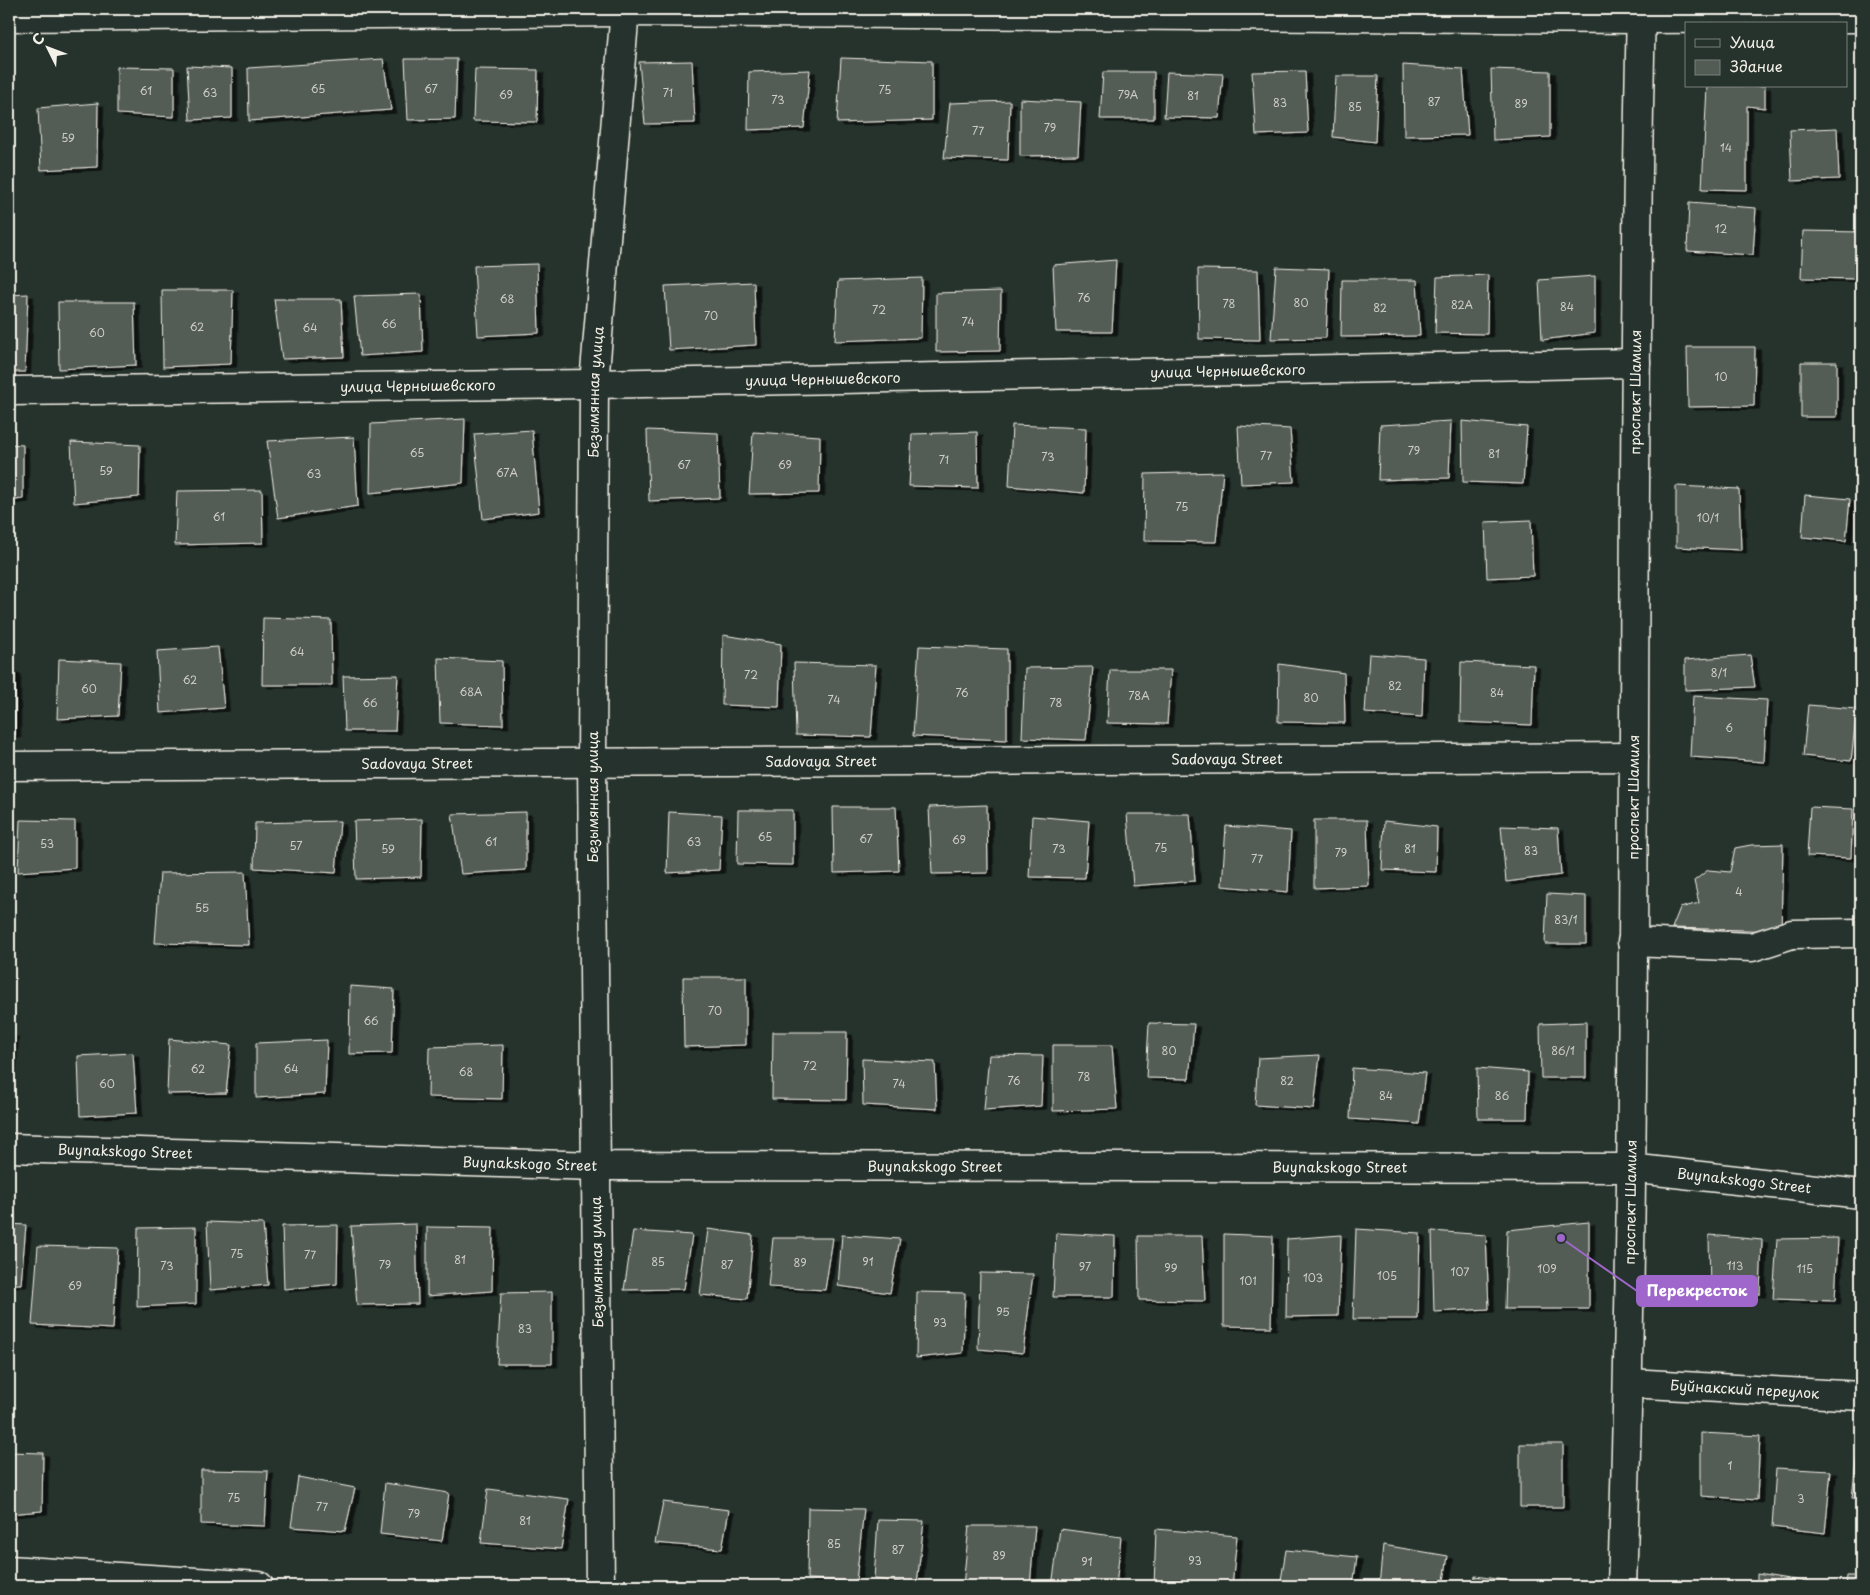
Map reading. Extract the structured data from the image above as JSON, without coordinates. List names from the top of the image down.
{
  "streets": {
    "street": [
      "улица Чернышевского",
      "Безымянная улица",
      "проспект Шамиля",
      "Sadovaya Street",
      "Buynakskogo Street",
      "Буйнакский переулок"
    ]
  },
  "crossings": [
    ["улица Чернышевского", "Безымянная улица"],
    ["улица Чернышевского", "проспект Шамиля"],
    ["Безымянная улица", "Sadovaya Street"],
    ["Безымянная улица", "Buynakskogo Street"],
    ["проспект Шамиля", "Sadovaya Street"],
    ["проспект Шамиля", "Buynakskogo Street"],
    ["проспект Шамиля", "Буйнакский переулок"]
  ],
  "places": ["Перекресток"],
  "house_numbers": [
    "65",
    "67",
    "75",
    "61",
    "63",
    "71",
    "69",
    "79А",
    "81",
    "73",
    "87",
    "83",
    "89",
    "85",
    "79",
    "77",
    "59",
    "14",
    "12",
    "76",
    "68",
    "80",
    "78",
    "82А",
    "84",
    "82",
    "72",
    "70",
    "74",
    "66",
    "62",
    "64",
    "60",
    "10",
    "79",
    "65",
    "81",
    "77",
    "73",
    "71",
    "67",
    "69",
    "59",
    "67А",
    "63",
    "75",
    "61",
    "10/1",
    "64",
    "8/1",
    "72",
    "62",
    "82",
    "60",
    "68А",
    "76",
    "84",
    "78А",
    "80",
    "74",
    "66",
    "78",
    "6",
    "65",
    "67",
    "69",
    "61",
    "63",
    "53",
    "57",
    "75",
    "59",
    "73",
    "81",
    "83",
    "79",
    "77",
    "4",
    "55",
    "83/1",
    "70",
    "66",
    "80",
    "86/1",
    "72",
    "62",
    "64",
    "68",
    "78",
    "76",
    "82",
    "60",
    "74",
    "84",
    "86",
    "75",
    "77",
    "81",
    "85",
    "91",
    "89",
    "79",
    "87",
    "73",
    "113",
    "97",
    "99",
    "109",
    "115",
    "107",
    "105",
    "103",
    "101",
    "69",
    "95",
    "93",
    "83",
    "1",
    "75",
    "3",
    "77",
    "79",
    "81",
    "85",
    "87",
    "89",
    "93",
    "91"
  ],
  "legend": ["Улица", "Здание"],
  "north": "top left"
}
